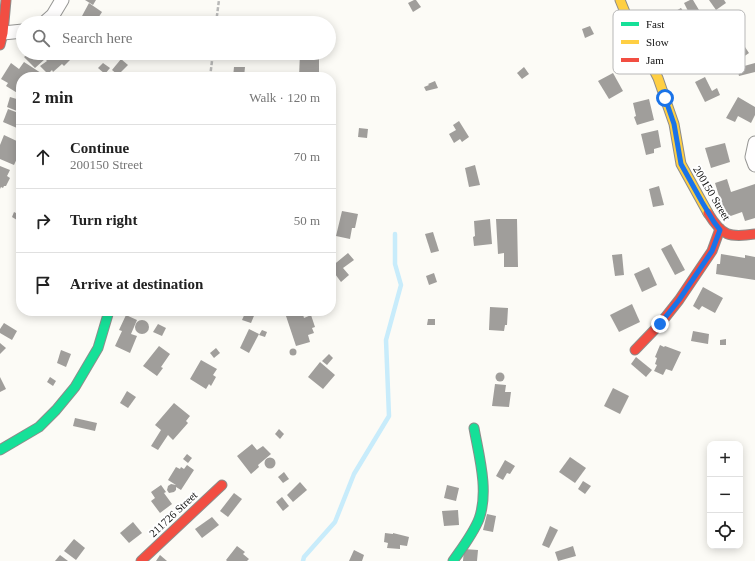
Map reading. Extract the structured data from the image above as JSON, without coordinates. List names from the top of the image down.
{
  "streets": {
    "street": ["200150 Street", "211726 Street"]
  },
  "legend": ["Fast", "Slow", "Jam"],
  "page": {
    "search": "Search here",
    "heading": ["2 min", "Walk · 120 m"],
    "list": [
      ["Continue", "200150 Street", "70 m"],
      ["Turn right", "50 m"],
      "Arrive at destination"
    ],
    "map_buttons": ["+", "−"]
  }
}
